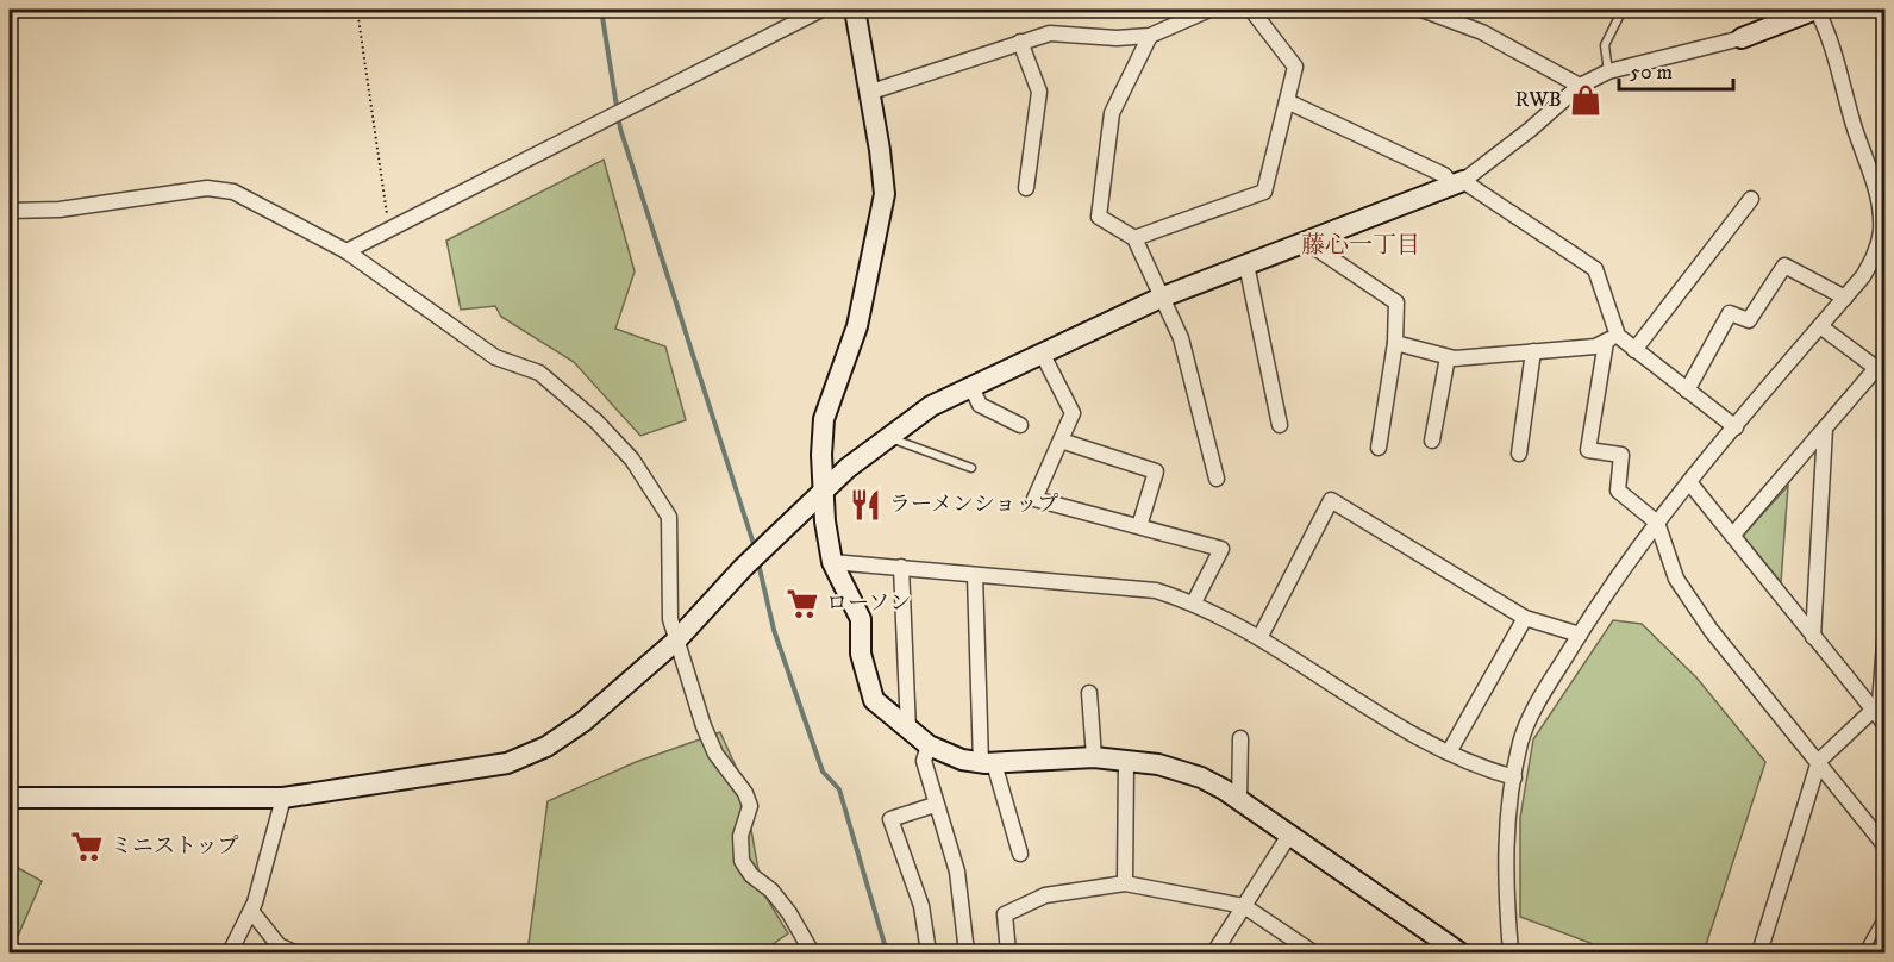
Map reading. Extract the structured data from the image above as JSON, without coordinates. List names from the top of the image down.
{
  "districts": ["藤心一丁目"],
  "places": {
    "shop": ["RWB"],
    "restaurant": ["ラーメンショップ"],
    "supermarket": ["ローソン", "ミニストップ"]
  },
  "scale_bar": "50 m"
}
